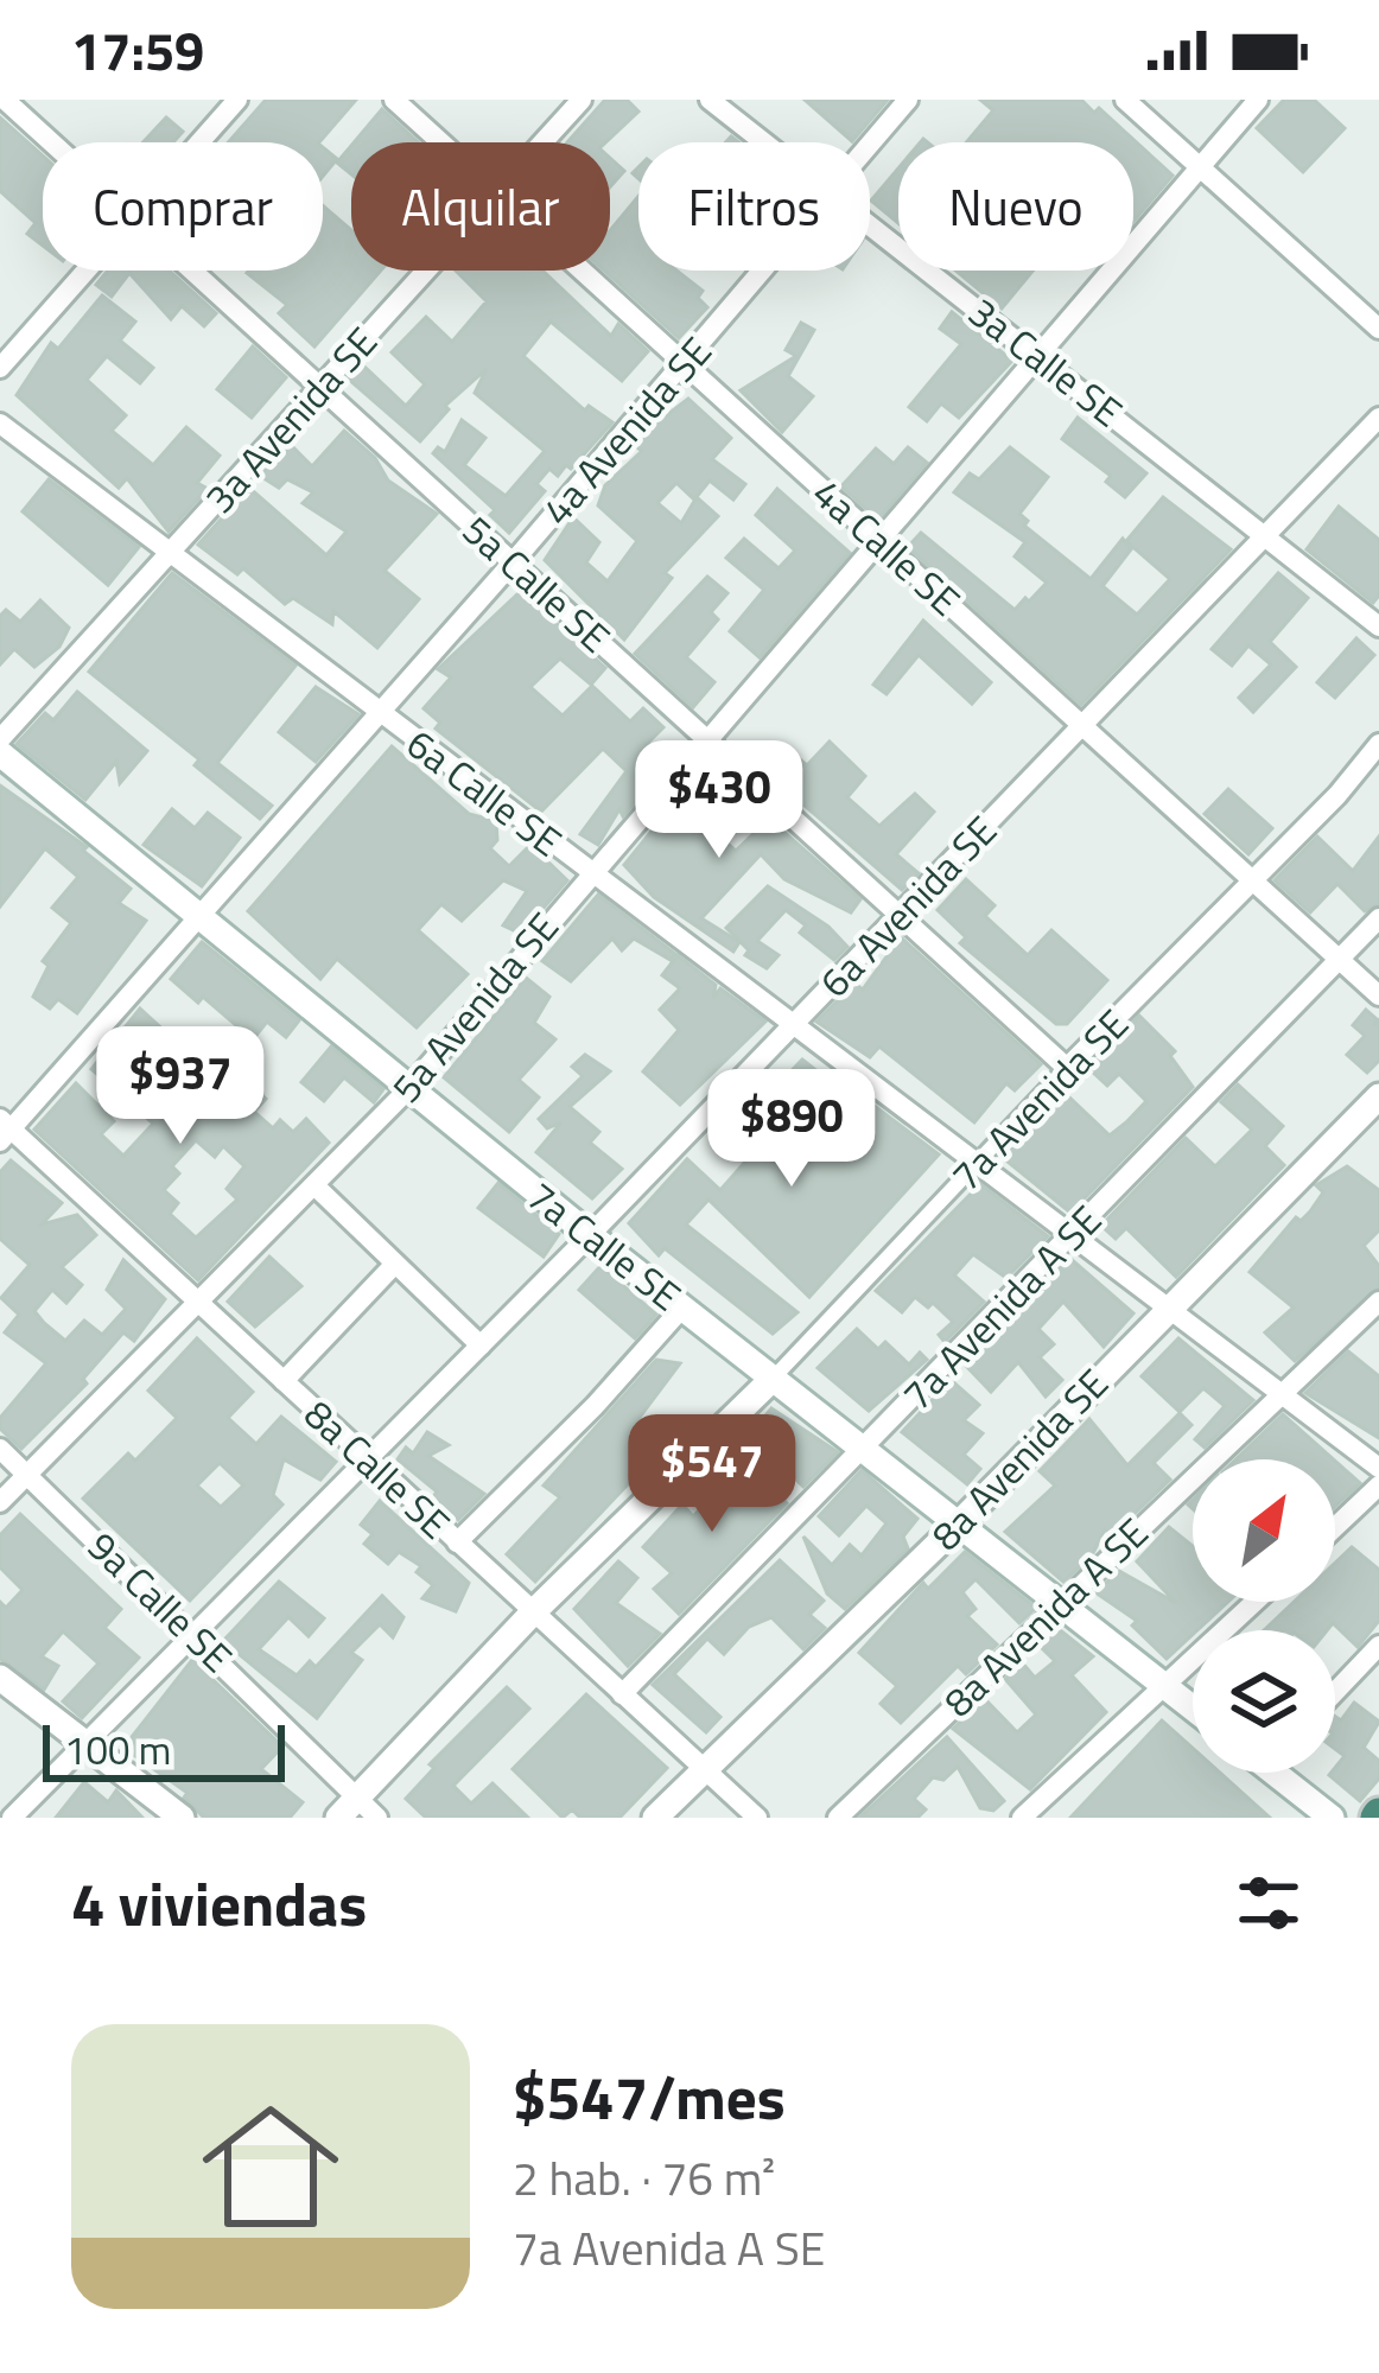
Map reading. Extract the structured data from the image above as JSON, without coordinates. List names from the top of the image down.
{
  "streets": {
    "street": [
      "3a Calle SE",
      "3a Avenida SE",
      "4a Avenida SE",
      "4a Calle SE",
      "5a Calle SE",
      "6a Calle SE",
      "6a Avenida SE",
      "5a Avenida SE",
      "7a Avenida SE",
      "7a Calle SE",
      "7a Avenida A SE",
      "8a Avenida SE",
      "8a Calle SE",
      "9a Calle SE",
      "8a Avenida A SE"
    ]
  },
  "crossings": [
    ["3a Calle SE", "6a Avenida SE"],
    ["3a Calle SE", "5a Avenida SE"],
    ["3a Avenida SE", "5a Calle SE"],
    ["3a Avenida SE", "6a Calle SE"],
    ["4a Avenida SE", "4a Calle SE"],
    ["4a Avenida SE", "5a Calle SE"],
    ["4a Avenida SE", "6a Calle SE"],
    ["4a Avenida SE", "7a Calle SE"],
    ["4a Avenida SE", "8a Calle SE"],
    ["4a Calle SE", "6a Avenida SE"],
    ["4a Calle SE", "5a Avenida SE"],
    ["4a Calle SE", "7a Avenida SE"],
    ["4a Calle SE", "7a Avenida A SE"],
    ["5a Calle SE", "6a Avenida SE"],
    ["5a Calle SE", "5a Avenida SE"],
    ["5a Calle SE", "7a Avenida SE"],
    ["6a Calle SE", "6a Avenida SE"],
    ["6a Calle SE", "5a Avenida SE"],
    ["6a Calle SE", "7a Avenida SE"],
    ["6a Calle SE", "7a Avenida A SE"],
    ["6a Calle SE", "8a Avenida SE"],
    ["6a Calle SE", "8a Avenida A SE"],
    ["6a Avenida SE", "7a Calle SE"],
    ["6a Avenida SE", "8a Calle SE"],
    ["6a Avenida SE", "9a Calle SE"],
    ["5a Avenida SE", "7a Calle SE"],
    ["5a Avenida SE", "8a Calle SE"],
    ["5a Avenida SE", "9a Calle SE"],
    ["7a Avenida SE", "7a Calle SE"],
    ["7a Avenida SE", "8a Calle SE"],
    ["7a Avenida SE", "9a Calle SE"],
    ["7a Calle SE", "7a Avenida A SE"],
    ["7a Calle SE", "8a Avenida SE"],
    ["7a Calle SE", "8a Avenida A SE"],
    ["7a Avenida A SE", "8a Calle SE"],
    ["8a Avenida SE", "8a Calle SE"]
  ],
  "scale_bar": "100 m",
  "north": "top right",
  "page": {
    "status": "17:59",
    "chip": [
      "Comprar",
      "Alquilar",
      "Filtros",
      "Nuevo"
    ],
    "price": [
      "$430",
      "$937",
      "$890",
      "$547"
    ],
    "scale": "100 m",
    "heading": "4 viviendas",
    "list": [
      {
        "name": "$547/mes",
        "note": "2 hab. · 76 m² · 7a Avenida A SE"
      }
    ]
  }
}
